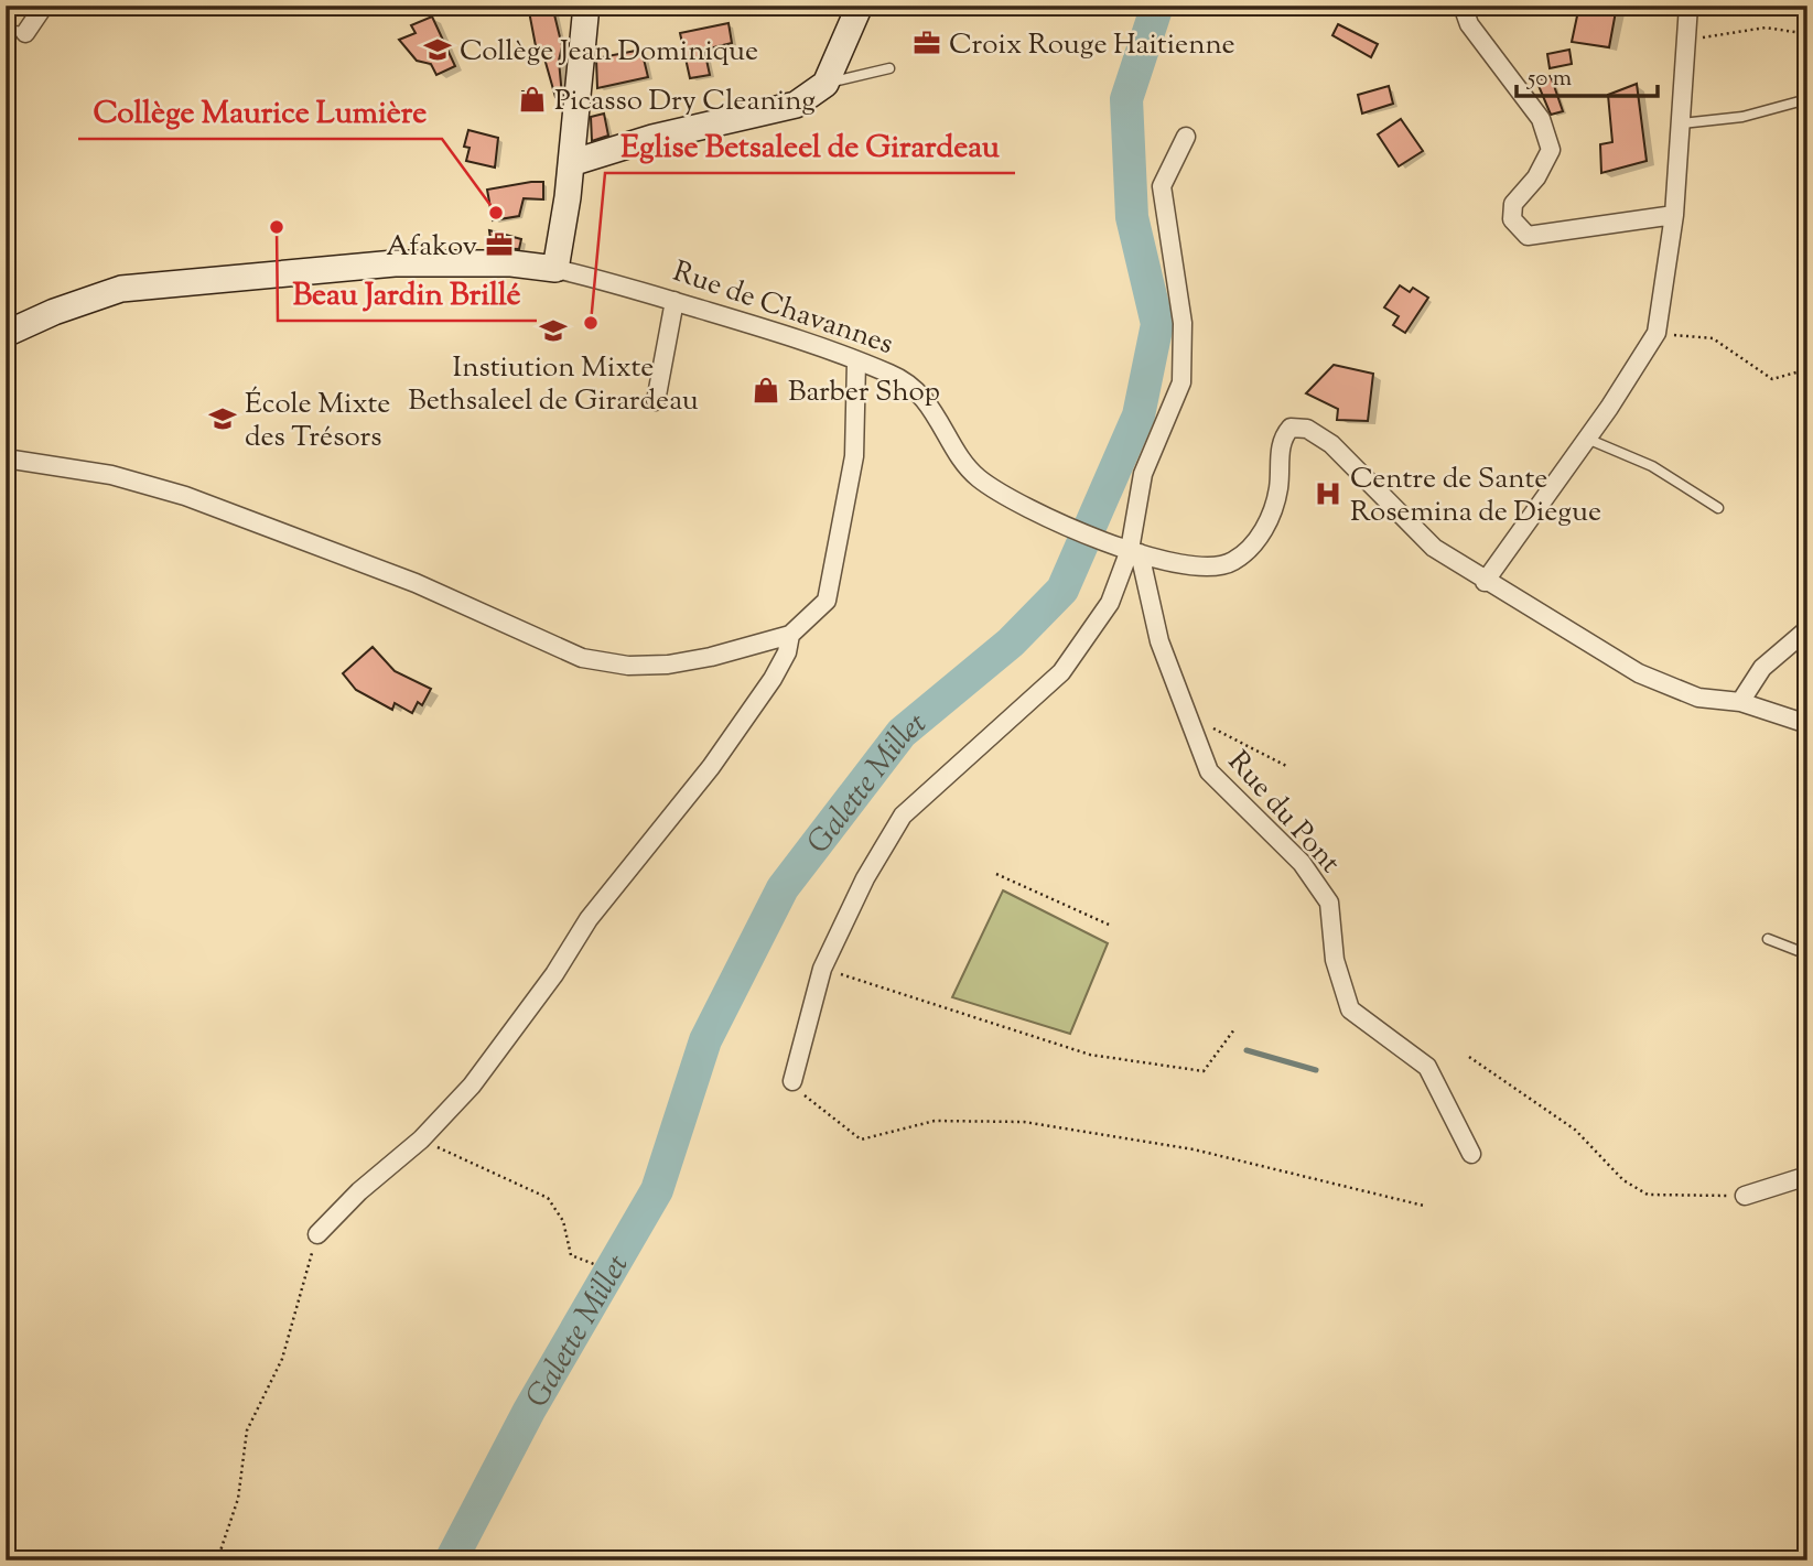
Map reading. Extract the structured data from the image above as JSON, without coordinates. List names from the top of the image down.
{
  "streets": {
    "street": ["Rue de Chavannes", "Rue du Pont"]
  },
  "crossings": [
    ["Rue de Chavannes", "Rue du Pont"]
  ],
  "water": ["Galette Millet"],
  "places": {
    "office": ["Croix Rouge Haitienne", "Afakov"],
    "school or university": ["Collège Jean Dominique", "Instiution Mixte Bethsaleel de Girardeau", "École Mixte des Trésors"],
    "shop": ["Picasso Dry Cleaning", "Barber Shop"],
    "other": ["Collège Maurice Lumière", "Beau Jardin Brillé", "Eglise Betsaleel de Girardeau"],
    "hospital": ["Centre de Sante Rosemina de Diegue"]
  },
  "scale_bar": "50 m"
}
